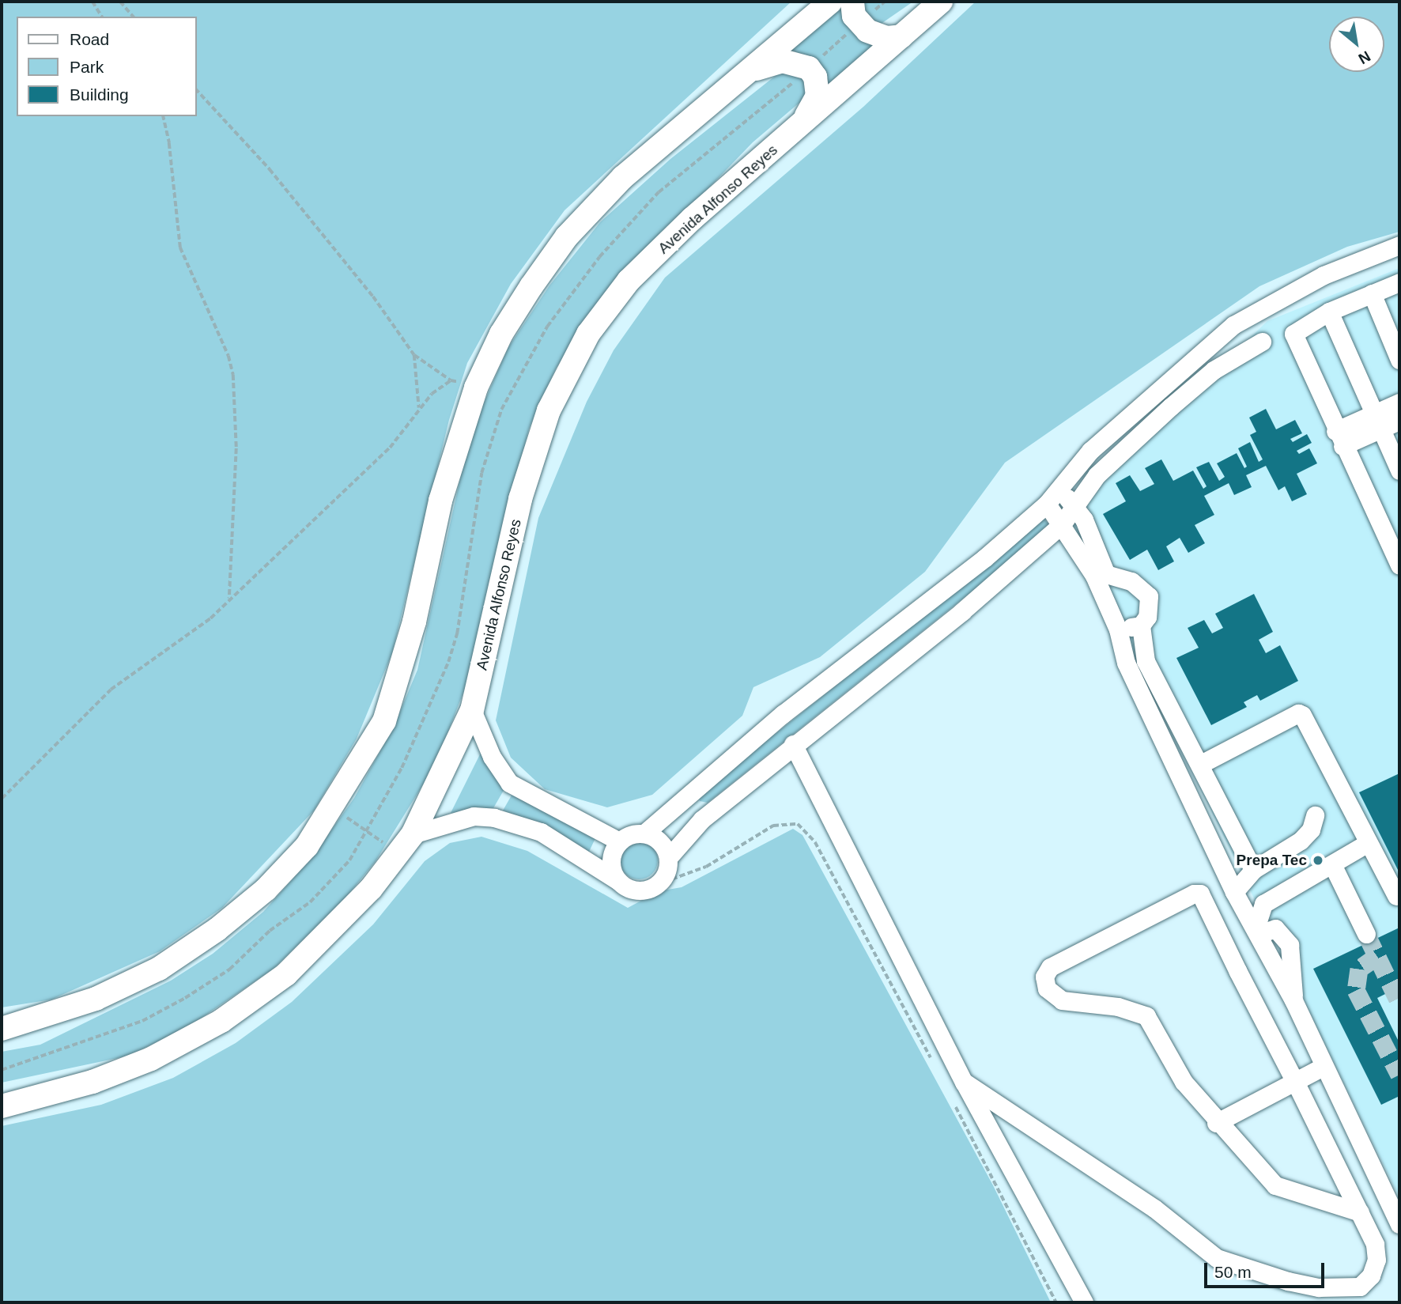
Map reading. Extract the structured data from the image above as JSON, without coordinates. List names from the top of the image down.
{
  "streets": {
    "main road": ["Avenida Alfonso Reyes"]
  },
  "places": ["Prepa Tec"],
  "legend": ["Road", "Park", "Building"],
  "scale_bar": "50 m",
  "north": "bottom right"
}
